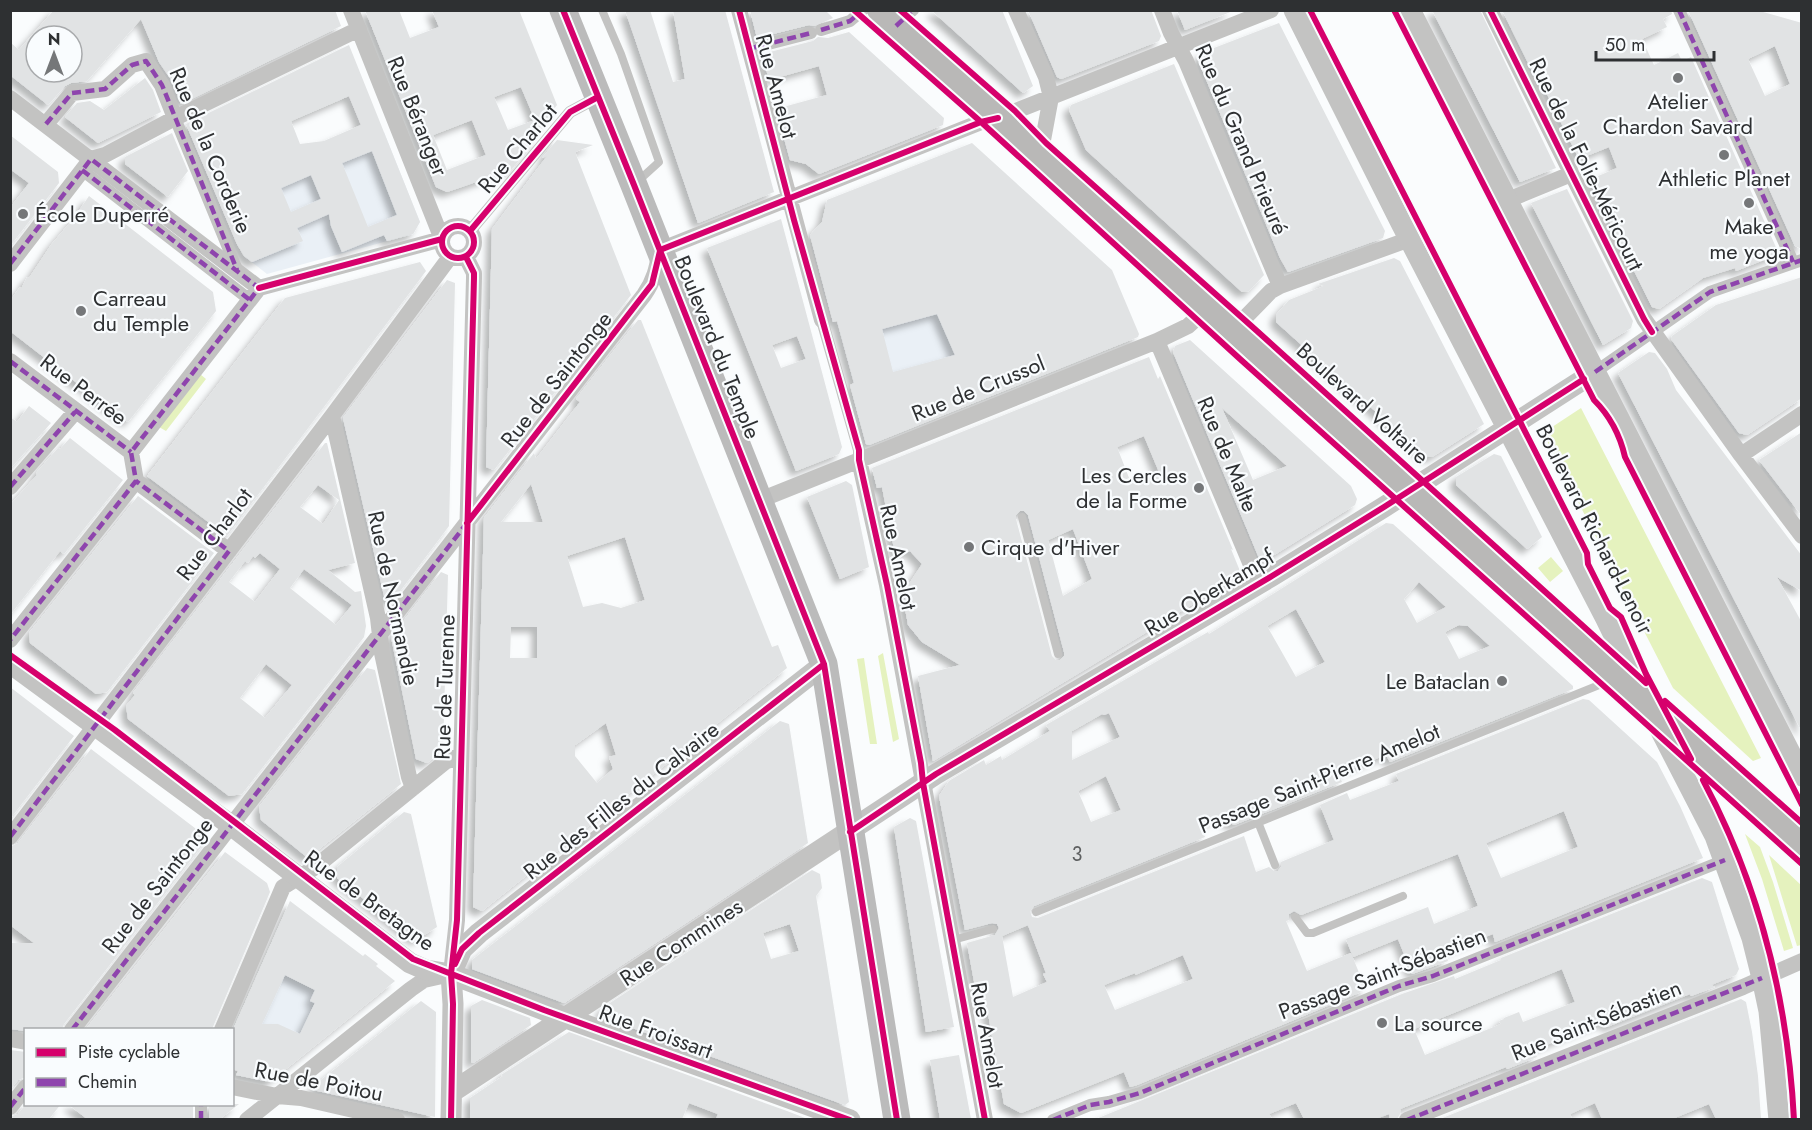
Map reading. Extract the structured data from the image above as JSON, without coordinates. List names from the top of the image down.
{
  "streets": {
    "main road": ["Boulevard du Temple", "Boulevard Voltaire"],
    "street": [
      "Rue Amelot",
      "Rue Béranger",
      "Rue du Grand Prieuré",
      "Rue Charlot",
      "Rue de la Corderie",
      "Rue de la Folie-Méricourt",
      "Rue de Saintonge",
      "Rue de Crussol",
      "Rue Perrée",
      "Rue de Malte",
      "Boulevard Richard-Lenoir",
      "Rue Oberkampf",
      "Rue de Normandie",
      "Rue de Turenne",
      "Rue des Filles du Calvaire",
      "Rue de Bretagne",
      "Rue Commines",
      "Passage Saint-Sébastien",
      "Rue Saint-Sébastien",
      "Rue Froissart",
      "Rue de Poitou"
    ],
    "lane": ["Passage Saint-Pierre Amelot"]
  },
  "crossings": [
    ["Rue Amelot", "Rue de Crussol"],
    ["Rue Amelot", "Rue Oberkampf"],
    ["Rue Béranger", "Rue Charlot"],
    ["Rue Béranger", "Rue de Turenne"],
    ["Rue Charlot", "Boulevard du Temple"],
    ["Rue Charlot", "Rue de Normandie"],
    ["Rue Charlot", "Rue de Turenne"],
    ["Rue Charlot", "Rue de Bretagne"],
    ["Rue de la Folie-Méricourt", "Rue Oberkampf"],
    ["Boulevard du Temple", "Rue de Saintonge"],
    ["Boulevard du Temple", "Rue de Crussol"],
    ["Boulevard du Temple", "Rue Oberkampf"],
    ["Boulevard du Temple", "Rue des Filles du Calvaire"],
    ["Boulevard du Temple", "Rue Commines"],
    ["Rue de Saintonge", "Rue de Normandie"],
    ["Rue de Saintonge", "Rue de Turenne"],
    ["Rue de Saintonge", "Rue de Bretagne"],
    ["Rue de Crussol", "Boulevard Voltaire"],
    ["Rue de Crussol", "Rue de Malte"],
    ["Boulevard Voltaire", "Boulevard Richard-Lenoir"],
    ["Boulevard Voltaire", "Rue Oberkampf"],
    ["Boulevard Voltaire", "Passage Saint-Pierre Amelot"],
    ["Rue de Malte", "Rue Oberkampf"],
    ["Boulevard Richard-Lenoir", "Rue Oberkampf"],
    ["Boulevard Richard-Lenoir", "Passage Saint-Sébastien"],
    ["Boulevard Richard-Lenoir", "Rue Saint-Sébastien"],
    ["Rue Oberkampf", "Rue Commines"],
    ["Rue de Turenne", "Rue des Filles du Calvaire"],
    ["Rue de Turenne", "Rue de Bretagne"],
    ["Rue de Turenne", "Rue Commines"],
    ["Rue de Turenne", "Rue Froissart"],
    ["Rue des Filles du Calvaire", "Rue de Bretagne"],
    ["Rue des Filles du Calvaire", "Rue Froissart"],
    ["Rue de Bretagne", "Rue Froissart"],
    ["Rue Commines", "Rue Froissart"]
  ],
  "places": [
    "Atelier Chardon Savard",
    "Athletic Planet",
    "Make me yoga",
    "École Duperré",
    "Carreau du Temple",
    "Les Cercles de la Forme",
    "Cirque d'Hiver",
    "Le Bataclan",
    "La source"
  ],
  "house_numbers": ["3"],
  "legend": ["Piste cyclable", "Chemin"],
  "scale_bar": "50 m",
  "north": "top"
}
